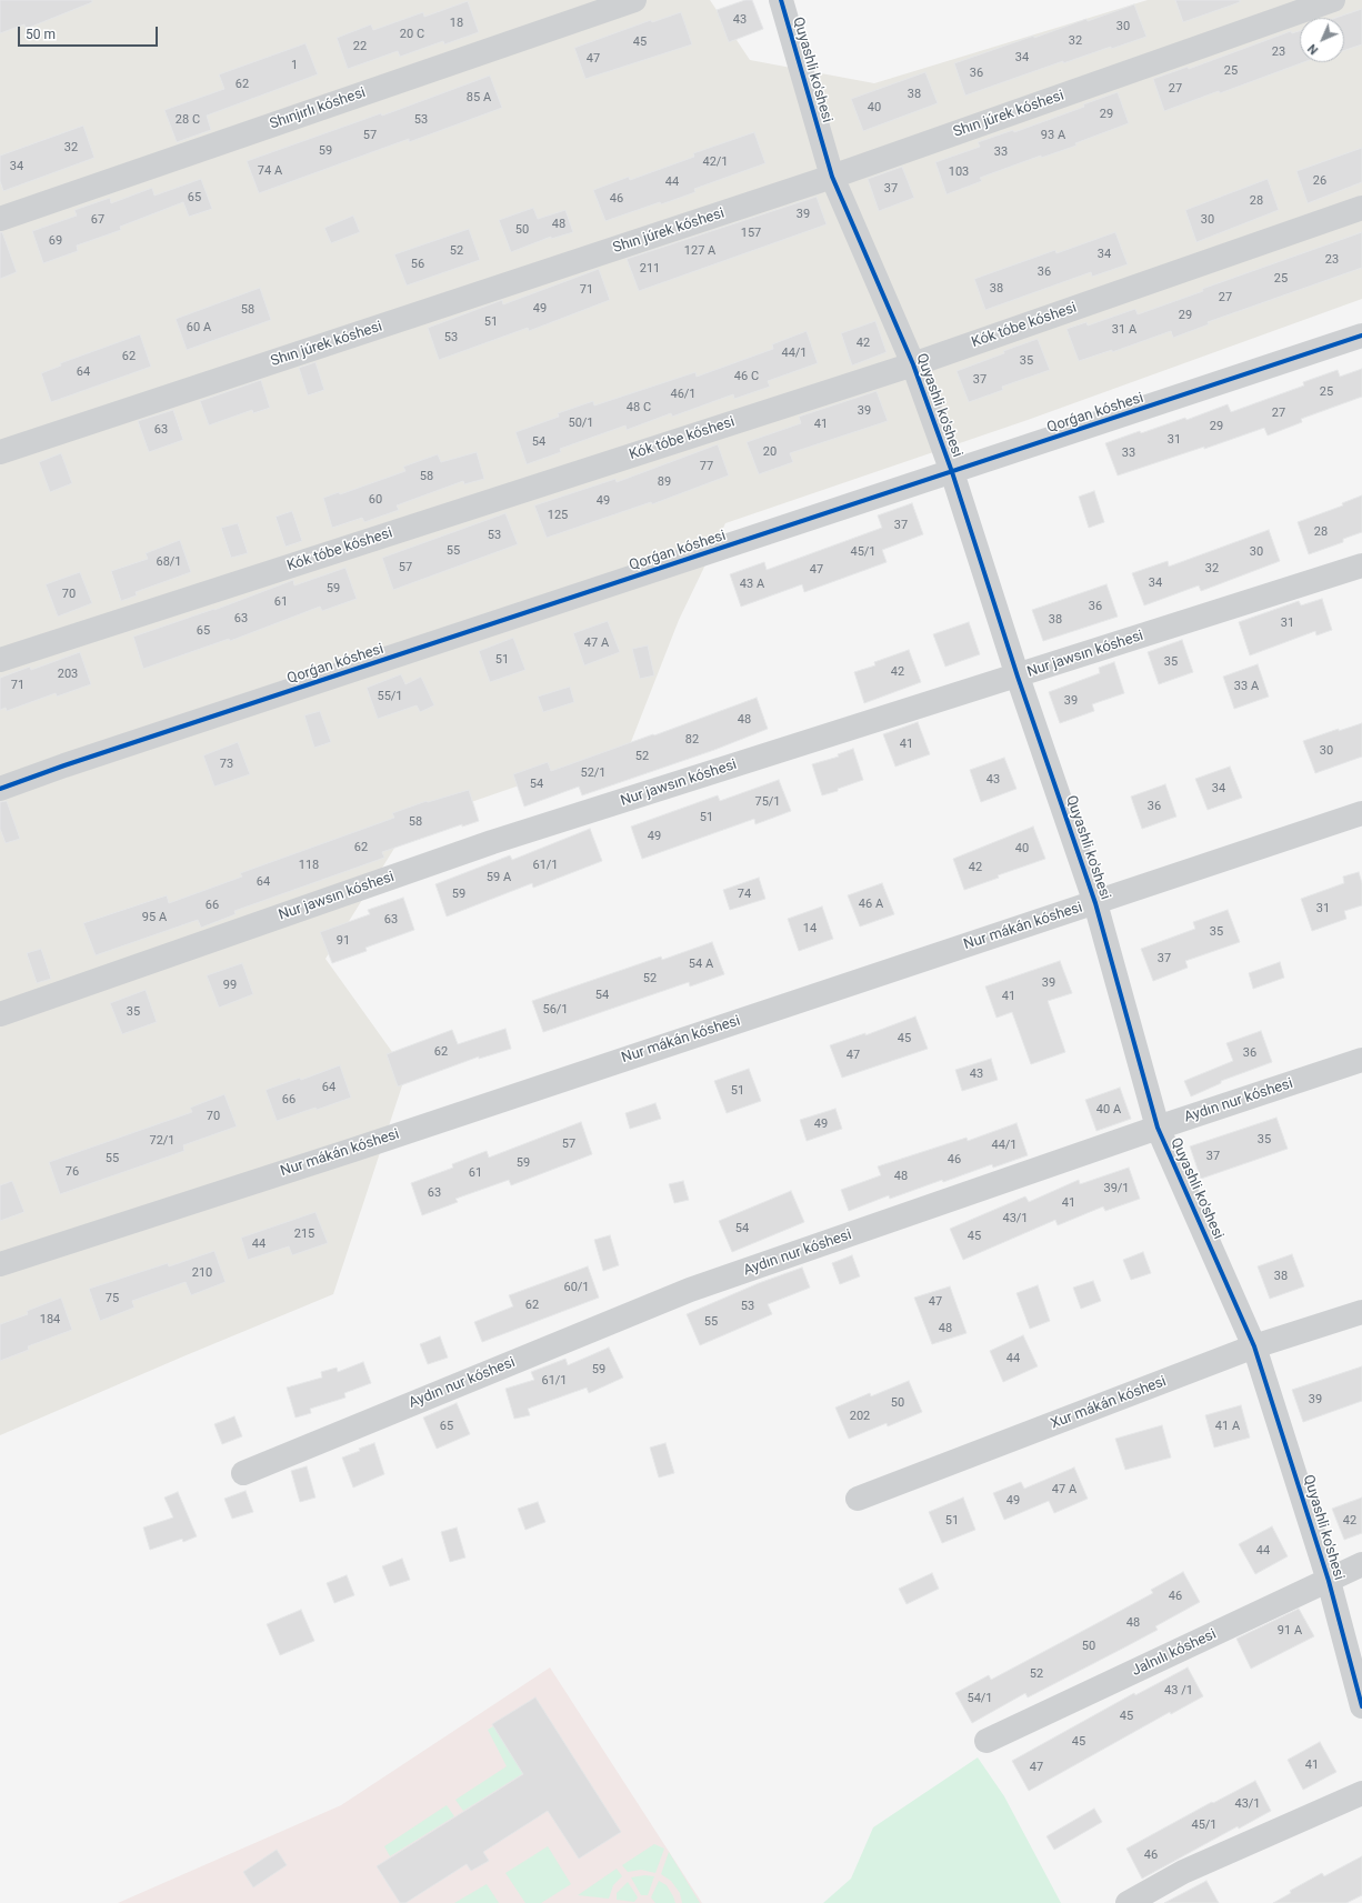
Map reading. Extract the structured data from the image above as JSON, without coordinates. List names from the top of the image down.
{
  "streets": {
    "street": [
      "Quyashli ko'shesi",
      "Shınjırlı kóshesi",
      "Shın júrek kóshesi",
      "Kók tóbe kóshesi",
      "Qorǵan kóshesi",
      "Nur jawsın kóshesi",
      "Nur mákán kóshesi",
      "Aydın nur kóshesi",
      "Xur mákán kóshesi",
      "Jalnılı kóshesi"
    ]
  },
  "crossings": [
    ["Quyashli ko'shesi", "Shın júrek kóshesi"],
    ["Quyashli ko'shesi", "Kók tóbe kóshesi"],
    ["Quyashli ko'shesi", "Qorǵan kóshesi"],
    ["Quyashli ko'shesi", "Nur jawsın kóshesi"],
    ["Quyashli ko'shesi", "Nur mákán kóshesi"],
    ["Quyashli ko'shesi", "Aydın nur kóshesi"],
    ["Quyashli ko'shesi", "Xur mákán kóshesi"],
    ["Quyashli ko'shesi", "Jalnılı kóshesi"]
  ],
  "house_numbers": [
    "43",
    "18",
    "30",
    "20 С",
    "32",
    "45",
    "22",
    "23",
    "34",
    "47",
    "1",
    "25",
    "36",
    "62",
    "27",
    "38",
    "85 А",
    "40",
    "29",
    "28 С",
    "53",
    "57",
    "93 А",
    "32",
    "59",
    "33",
    "42/1",
    "34",
    "74 А",
    "103",
    "26",
    "44",
    "37",
    "65",
    "46",
    "28",
    "39",
    "67",
    "30",
    "48",
    "50",
    "157",
    "69",
    "52",
    "127 А",
    "34",
    "23",
    "56",
    "211",
    "36",
    "25",
    "38",
    "71",
    "27",
    "49",
    "58",
    "29",
    "51",
    "60 А",
    "31 А",
    "53",
    "42",
    "44/1",
    "62",
    "35",
    "64",
    "46 С",
    "37",
    "25",
    "46/1",
    "48 С",
    "39",
    "27",
    "50/1",
    "41",
    "29",
    "63",
    "31",
    "54",
    "20",
    "33",
    "77",
    "58",
    "89",
    "60",
    "49",
    "125",
    "37",
    "28",
    "53",
    "55",
    "45/1",
    "30",
    "68/1",
    "57",
    "32",
    "47",
    "34",
    "43 А",
    "59",
    "70",
    "61",
    "36",
    "63",
    "38",
    "31",
    "65",
    "47 А",
    "51",
    "35",
    "42",
    "203",
    "71",
    "33 А",
    "55/1",
    "39",
    "48",
    "82",
    "41",
    "30",
    "52",
    "73",
    "52/1",
    "43",
    "54",
    "34",
    "75/1",
    "36",
    "51",
    "58",
    "49",
    "62",
    "40",
    "118",
    "61/1",
    "42",
    "59 А",
    "64",
    "59",
    "74",
    "46 А",
    "66",
    "31",
    "95 А",
    "63",
    "14",
    "35",
    "91",
    "37",
    "54 А",
    "52",
    "39",
    "99",
    "54",
    "41",
    "56/1",
    "35",
    "45",
    "62",
    "36",
    "47",
    "43",
    "64",
    "51",
    "66",
    "40 А",
    "70",
    "49",
    "35",
    "72/1",
    "57",
    "44/1",
    "37",
    "55",
    "46",
    "59",
    "76",
    "61",
    "48",
    "39/1",
    "63",
    "41",
    "43/1",
    "54",
    "215",
    "45",
    "44",
    "210",
    "38",
    "60/1",
    "75",
    "47",
    "62",
    "53",
    "184",
    "55",
    "48",
    "44",
    "59",
    "61/1",
    "39",
    "50",
    "202",
    "65",
    "41 А",
    "47 А",
    "49",
    "51",
    "42",
    "44",
    "46",
    "48",
    "91 А",
    "50",
    "52",
    "43 /1",
    "54/1",
    "45",
    "45",
    "41",
    "47",
    "43/1",
    "45/1",
    "46"
  ],
  "scale_bar": "50 m",
  "north": "bottom left"
}
